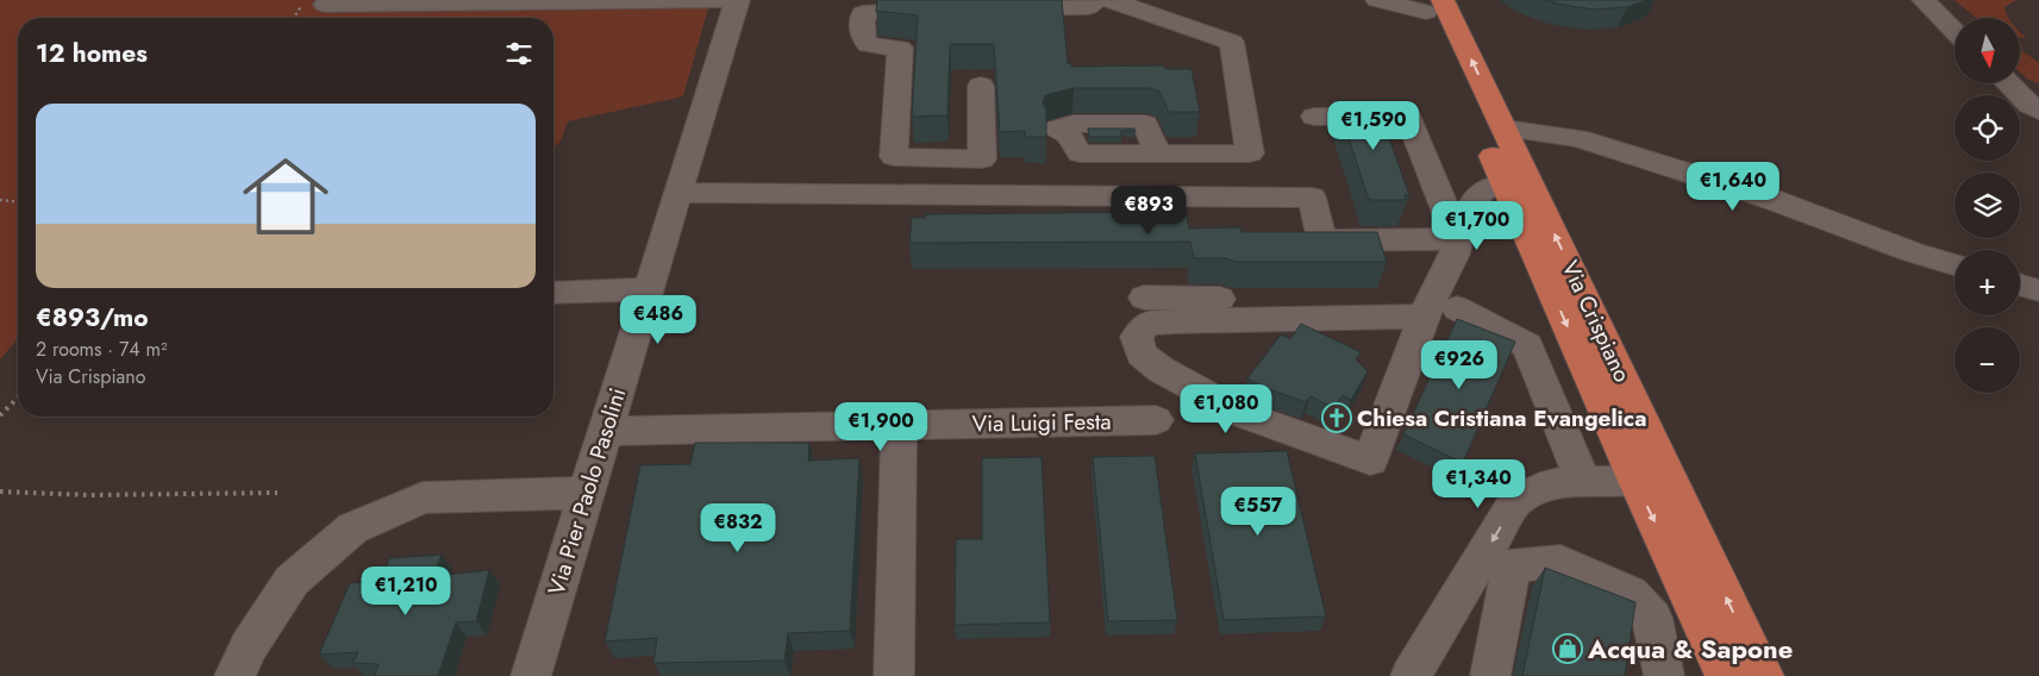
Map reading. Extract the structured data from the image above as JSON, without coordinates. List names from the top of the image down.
{
  "streets": {
    "main road": ["Via Crispiano"],
    "street": ["Via Luigi Festa", "Via Pier Paolo Pasolini"]
  },
  "crossings": [
    ["Via Luigi Festa", "Via Pier Paolo Pasolini"]
  ],
  "places": {
    "church": ["Chiesa Cristiana Evangelica"],
    "shop": ["Acqua & Sapone"]
  },
  "north": "bottom",
  "page": {
    "map_buttons": ["+", "−"],
    "heading": "12 homes",
    "list": [
      {
        "name": "€893/mo",
        "note": "2 rooms · 74 m² · Via Crispiano"
      }
    ],
    "price": [
      "€1,590",
      "€1,640",
      "€893",
      "€1,700",
      "€486",
      "€926",
      "€1,080",
      "€1,900",
      "€1,340",
      "€557",
      "€832",
      "€1,210"
    ]
  }
}
